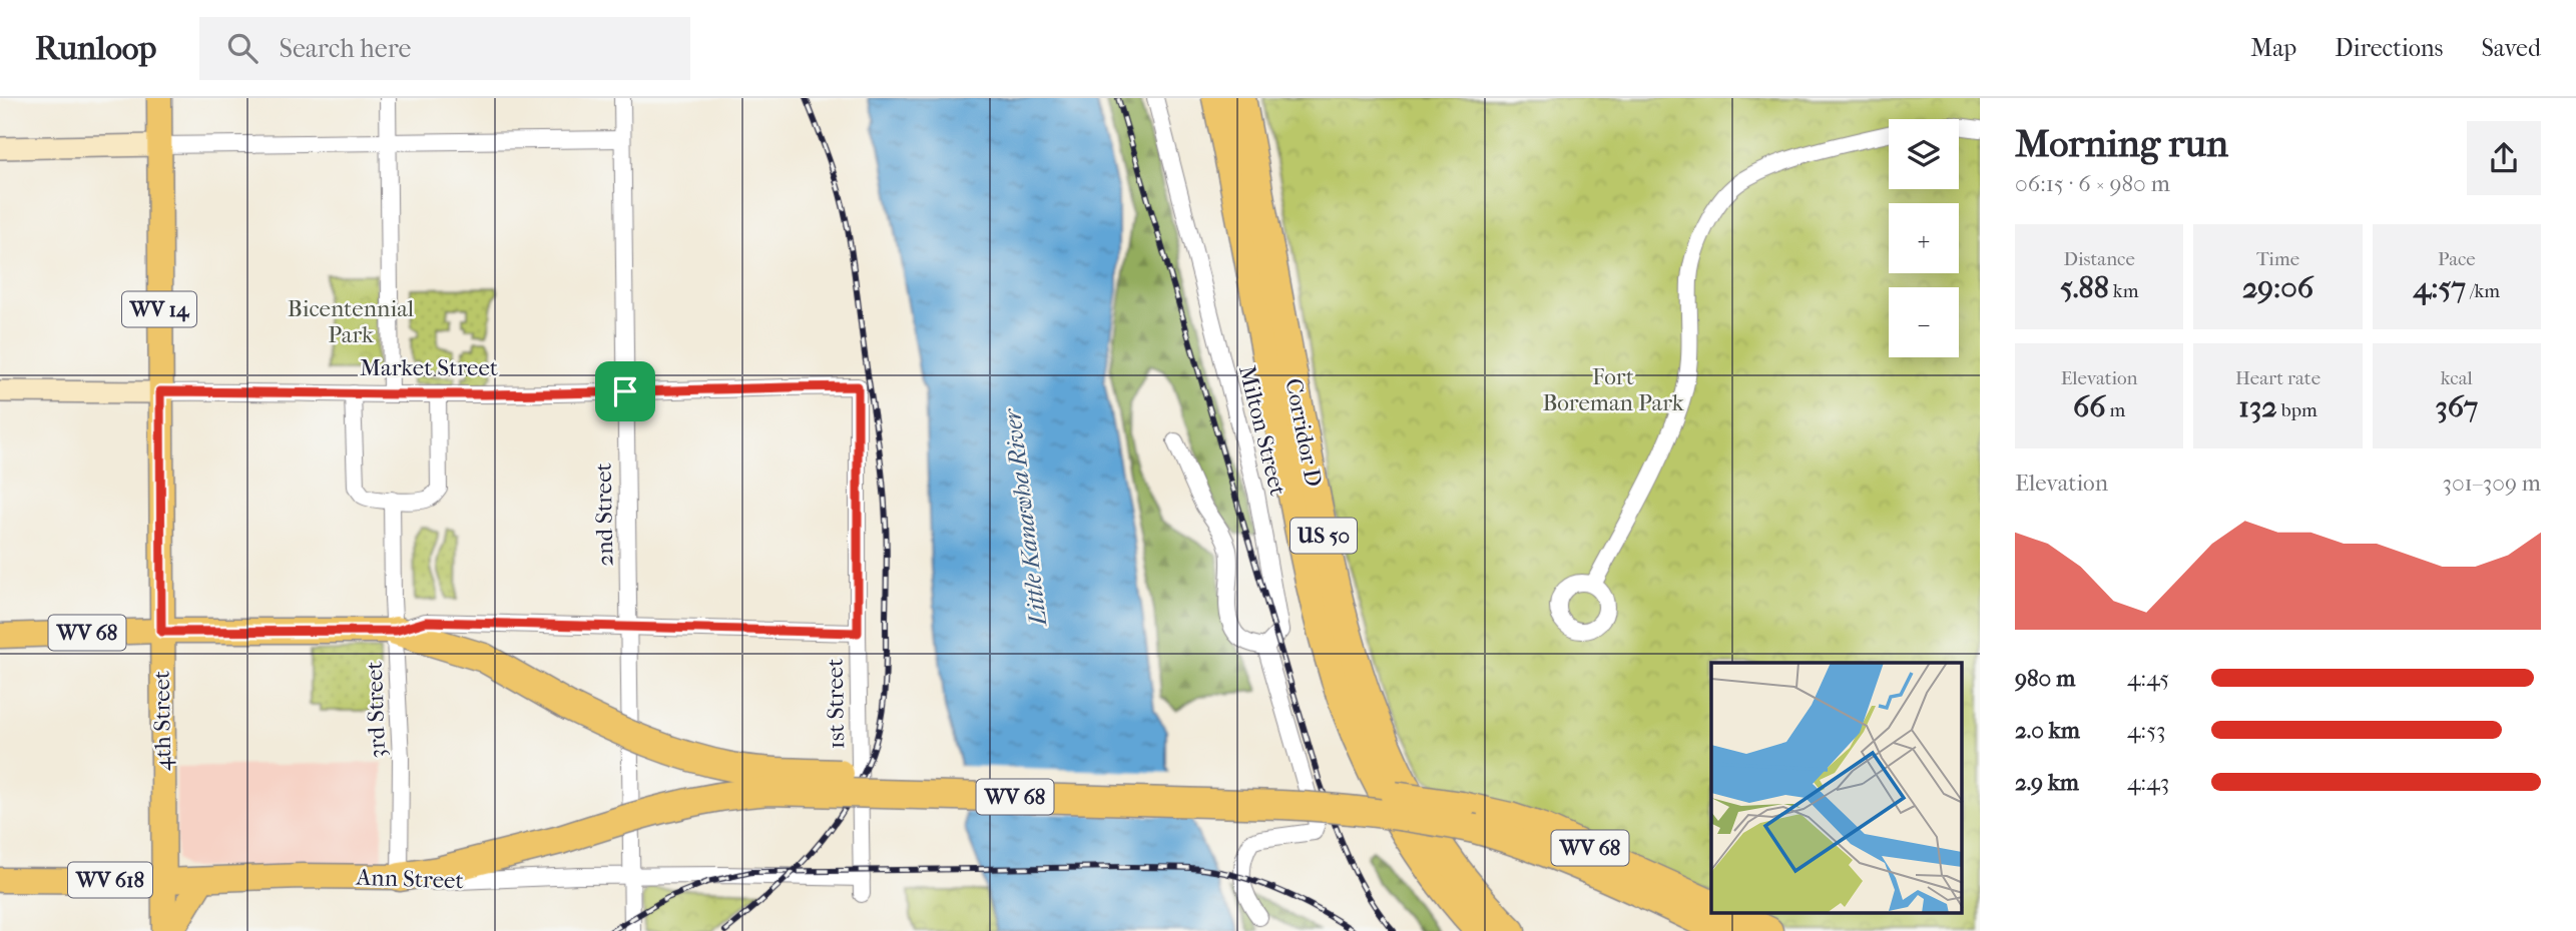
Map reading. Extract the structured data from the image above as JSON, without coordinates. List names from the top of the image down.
{
  "streets": {
    "highway": ["Corridor D", "US 50", "WV 68"],
    "main road": [
      "WV 14",
      "4th Street",
      "Ann Street",
      "WV 618"
    ],
    "street": [
      "Market Street",
      "Milton Street",
      "2nd Street",
      "1st Street",
      "3rd Street"
    ]
  },
  "crossings": [
    ["WV 14", "4th Street"],
    ["WV 14", "Ann Street"],
    ["Market Street", "2nd Street"],
    ["Market Street", "1st Street"],
    ["Market Street", "4th Street"],
    ["2nd Street", "Ann Street"],
    ["WV 68", "3rd Street"],
    ["WV 68", "4th Street"],
    ["WV 68", "Ann Street"],
    ["1st Street", "Ann Street"],
    ["3rd Street", "Ann Street"],
    ["4th Street", "Ann Street"]
  ],
  "water": ["Little Kanawha River"],
  "parks": ["Bicentennial Park", "Fort Boreman Park"],
  "page": {
    "header": "Runloop",
    "search": "Search here",
    "nav": ["Map", "Directions", "Saved"],
    "heading": ["Morning run", "06:15 · 6 × 980 m"],
    "map_buttons": ["+", "−"],
    "stats": [
      ["Distance", "5.88 km"],
      ["Time", "29:06"],
      ["Pace", "4:57 /km"],
      ["Elevation", "66 m"],
      ["Heart rate", "132 bpm"],
      ["kcal", "367"]
    ],
    "chart": ["Elevation", "301–309 m"],
    "list": [
      {
        "name": "980 m",
        "note": "4:45"
      },
      {
        "name": "2.0 km",
        "note": "4:53"
      },
      {
        "name": "2.9 km",
        "note": "4:43"
      }
    ]
  }
}
